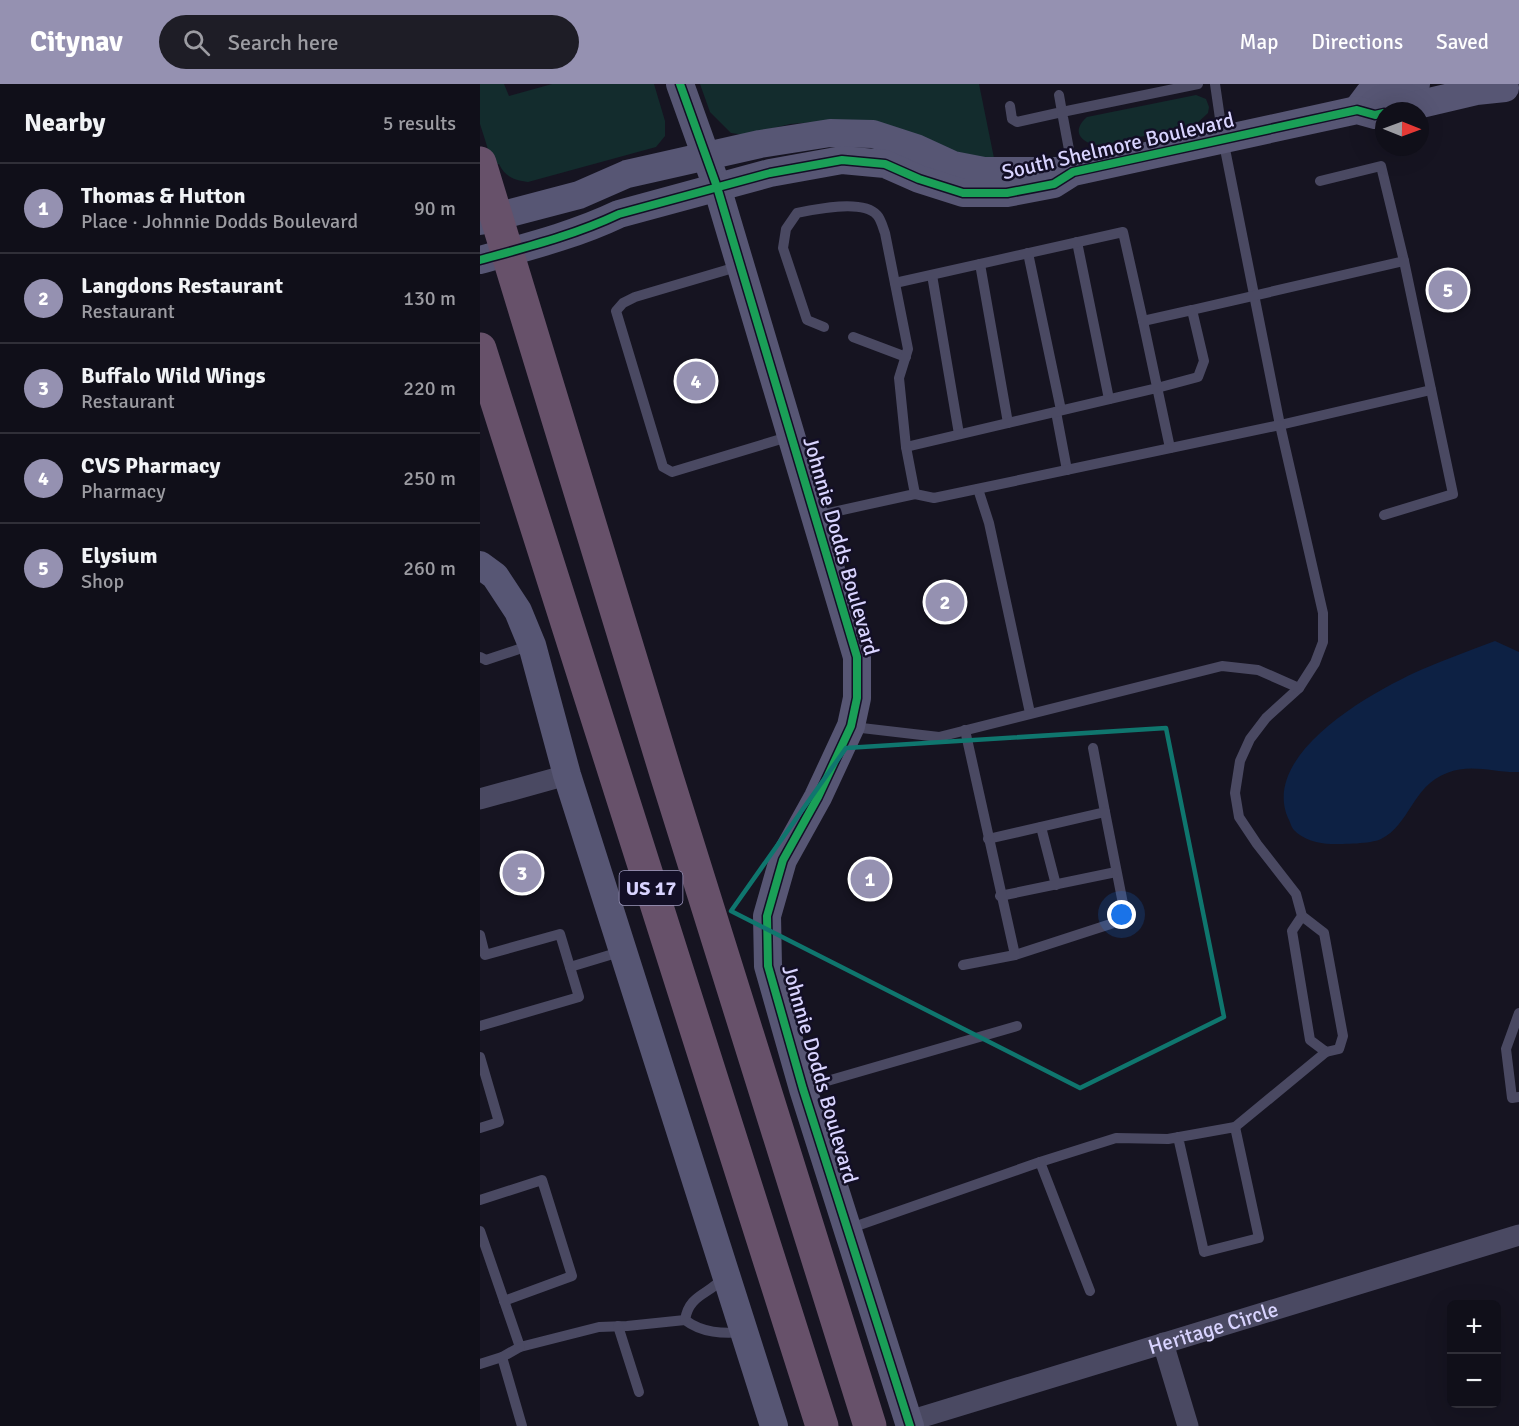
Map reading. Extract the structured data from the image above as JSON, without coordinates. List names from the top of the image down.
{
  "streets": {
    "highway": ["US 17"],
    "street": ["South Shelmore Boulevard", "Johnnie Dodds Boulevard", "Heritage Circle"]
  },
  "crossings": [
    ["South Shelmore Boulevard", "Johnnie Dodds Boulevard"],
    ["South Shelmore Boulevard", "US 17"],
    ["Johnnie Dodds Boulevard", "Heritage Circle"]
  ],
  "north": "right",
  "page": {
    "header": "Citynav",
    "search": "Search here",
    "nav": ["Map", "Directions", "Saved"],
    "heading": ["Nearby", "5 results"],
    "list": [
      {
        "mark": "1",
        "name": "Thomas & Hutton",
        "note": "Place · Johnnie Dodds Boulevard",
        "value": "90 m"
      },
      {
        "mark": "2",
        "name": "Langdons Restaurant",
        "note": "Restaurant",
        "value": "130 m"
      },
      {
        "mark": "3",
        "name": "Buffalo Wild Wings",
        "note": "Restaurant",
        "value": "220 m"
      },
      {
        "mark": "4",
        "name": "CVS Pharmacy",
        "note": "Pharmacy",
        "value": "250 m"
      },
      {
        "mark": "5",
        "name": "Elysium",
        "note": "Shop",
        "value": "260 m"
      }
    ],
    "pins": [
      "5",
      "4",
      "2",
      "3",
      "1"
    ],
    "map_buttons": ["+", "−"]
  }
}
